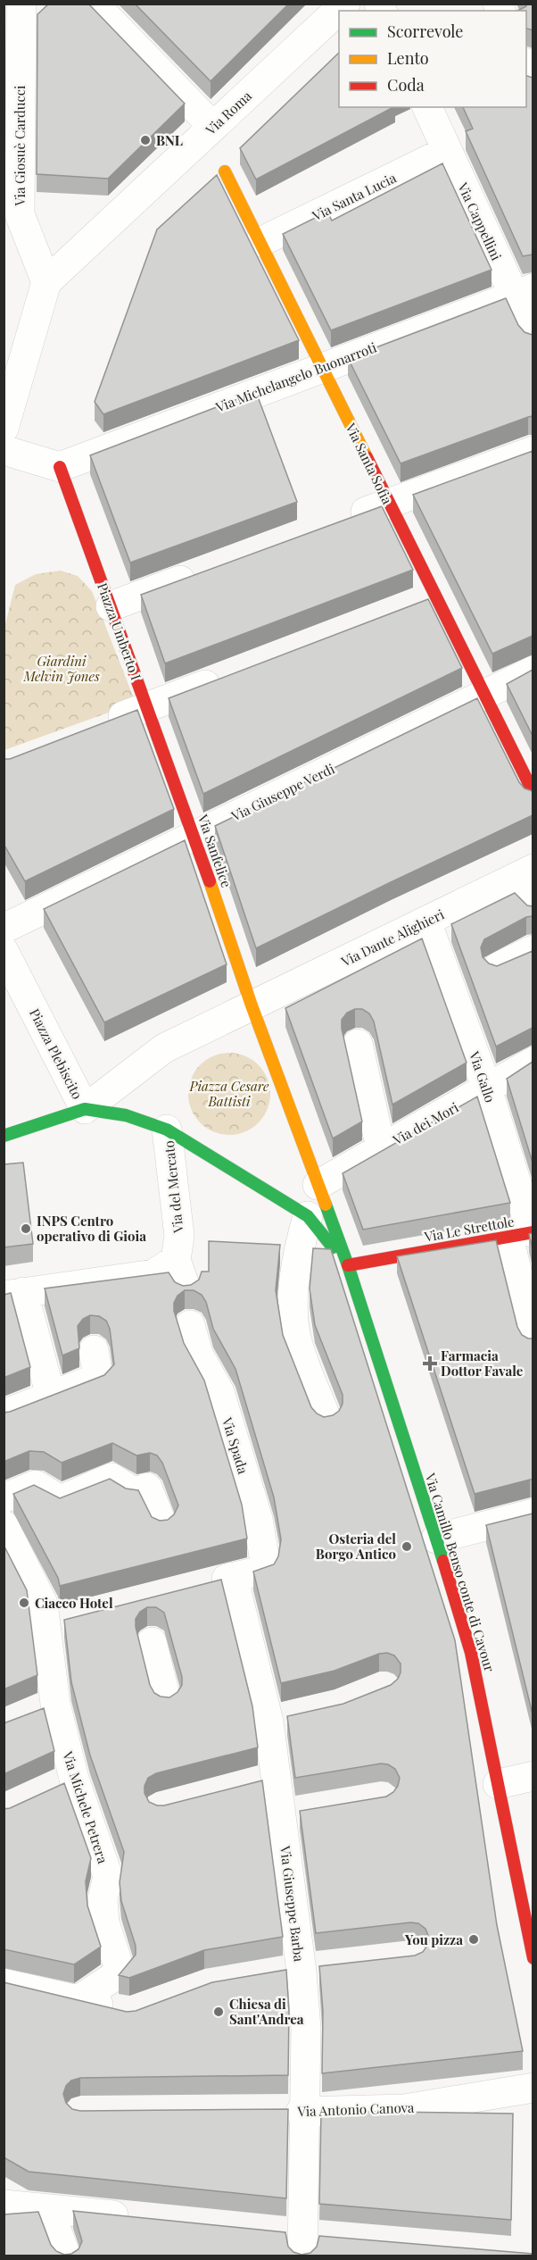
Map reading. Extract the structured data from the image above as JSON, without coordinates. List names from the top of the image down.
{
  "streets": {
    "street": [
      "Via Roma",
      "Via Giosuè Carducci",
      "Via Santa Lucia",
      "Via Cappellini",
      "Via Michelangelo Buonarroti",
      "Via Santa Sofia",
      "Piazza Umberto I",
      "Via Giuseppe Verdi",
      "Via Sanfelice",
      "Via Dante Alighieri",
      "Piazza Plebiscito",
      "Via Gallo",
      "Via dei Mori",
      "Via del Mercato",
      "Via Le Strettole",
      "Via Spada",
      "Via Camillo Benso conte di Cavour",
      "Via Michele Petrera",
      "Via Giuseppe Barba",
      "Via Antonio Canova"
    ]
  },
  "crossings": [
    ["Via Roma", "Via Giosuè Carducci"],
    ["Via Roma", "Via Santa Sofia"],
    ["Via Santa Lucia", "Via Cappellini"],
    ["Via Santa Lucia", "Via Santa Sofia"],
    ["Via Cappellini", "Via Michelangelo Buonarroti"],
    ["Via Michelangelo Buonarroti", "Via Santa Sofia"],
    ["Via Michelangelo Buonarroti", "Piazza Umberto I"],
    ["Via Santa Sofia", "Via Giuseppe Verdi"],
    ["Piazza Umberto I", "Via Sanfelice"],
    ["Via Giuseppe Verdi", "Via Sanfelice"],
    ["Via Sanfelice", "Via Dante Alighieri"],
    ["Via Dante Alighieri", "Via Gallo"],
    ["Via Gallo", "Via dei Mori"],
    ["Via Gallo", "Via Le Strettole"],
    ["Via Le Strettole", "Via Camillo Benso conte di Cavour"],
    ["Via Spada", "Via Giuseppe Barba"],
    ["Via Giuseppe Barba", "Via Antonio Canova"]
  ],
  "parks": ["Giardini Melvin Jones", "Piazza Cesare Battisti"],
  "places": {
    "other": [
      "BNL",
      "INPS Centro operativo di Gioia",
      "Osteria del Borgo Antico",
      "Ciacco Hotel",
      "You pizza",
      "Chiesa di Sant'Andrea"
    ],
    "health": ["Farmacia Dottor Favale"]
  },
  "legend": ["Scorrevole", "Lento", "Coda"]
}
